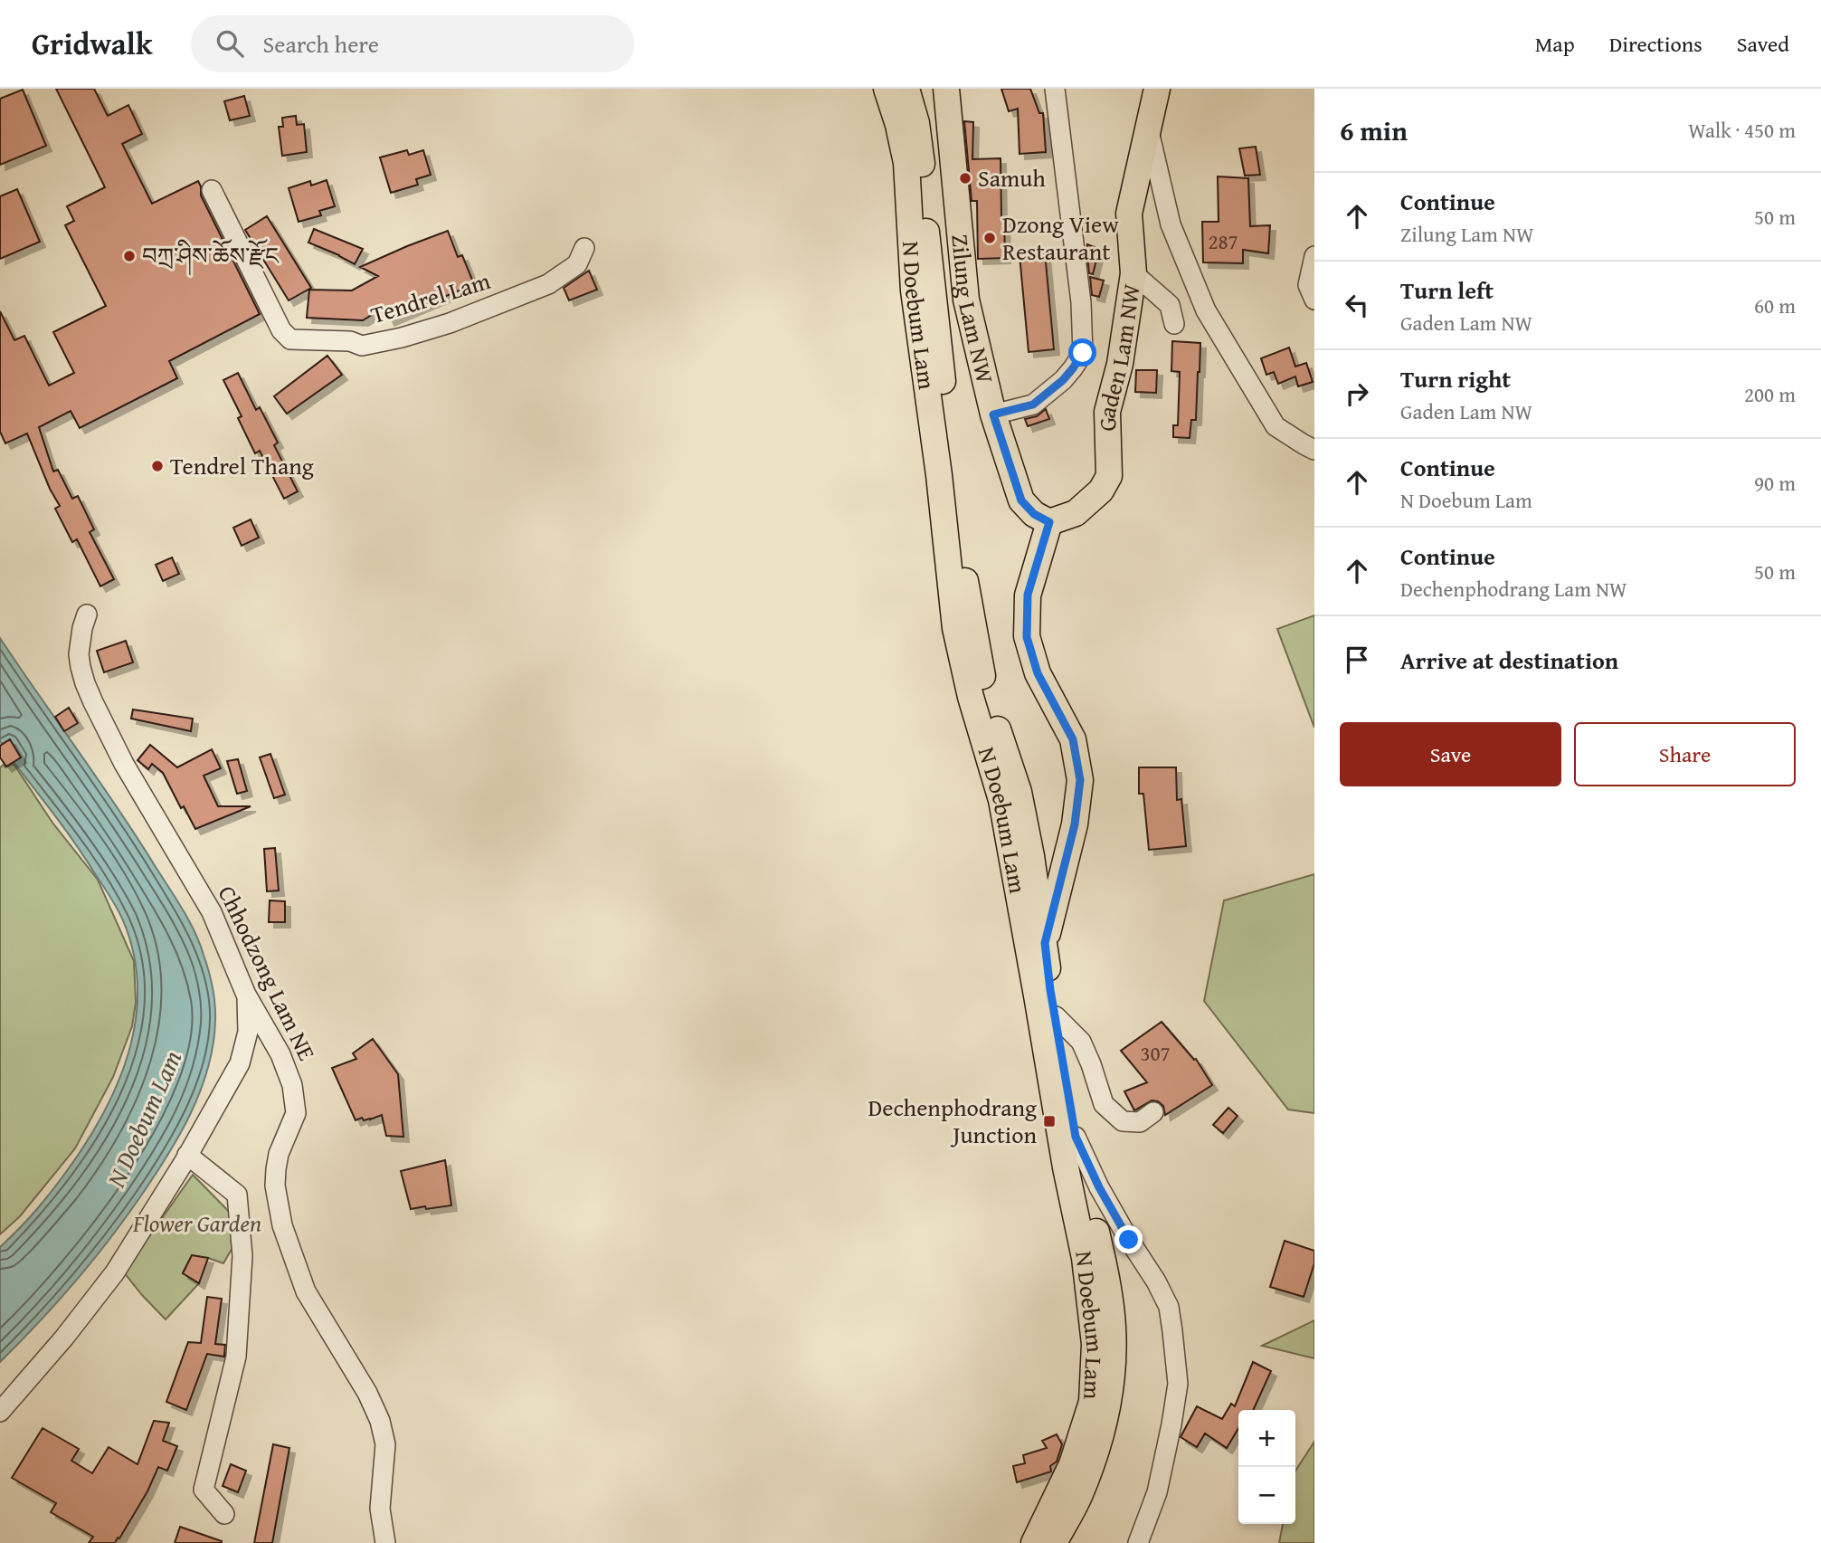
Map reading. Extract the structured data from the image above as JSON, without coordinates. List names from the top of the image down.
{
  "streets": {
    "main road": ["Zilung Lam NW", "N Doebum Lam", "Gaden Lam NW"],
    "street": ["Tendrel Lam", "Chhodzong Lam NE"]
  },
  "water": ["N Doebum Lam"],
  "parks": ["Flower Garden"],
  "places": {
    "other": [
      "Samuh",
      "Dzong View Restaurant",
      "བཀྲ་ཤིས་ཆོས་རྫོང",
      "Tendrel Thang"
    ],
    "transit": ["Dechenphodrang Junction"]
  },
  "house_numbers": ["287", "307"],
  "page": {
    "header": "Gridwalk",
    "search": "Search here",
    "nav": ["Map", "Directions", "Saved"],
    "heading": ["6 min", "Walk · 450 m"],
    "list": [
      ["Continue", "Zilung Lam NW", "50 m"],
      ["Turn left", "Gaden Lam NW", "60 m"],
      ["Turn right", "Gaden Lam NW", "200 m"],
      ["Continue", "N Doebum Lam", "90 m"],
      ["Continue", "Dechenphodrang Lam NW", "50 m"],
      "Arrive at destination"
    ],
    "buttons": ["Save", "Share"],
    "map_buttons": ["+", "−"]
  }
}
